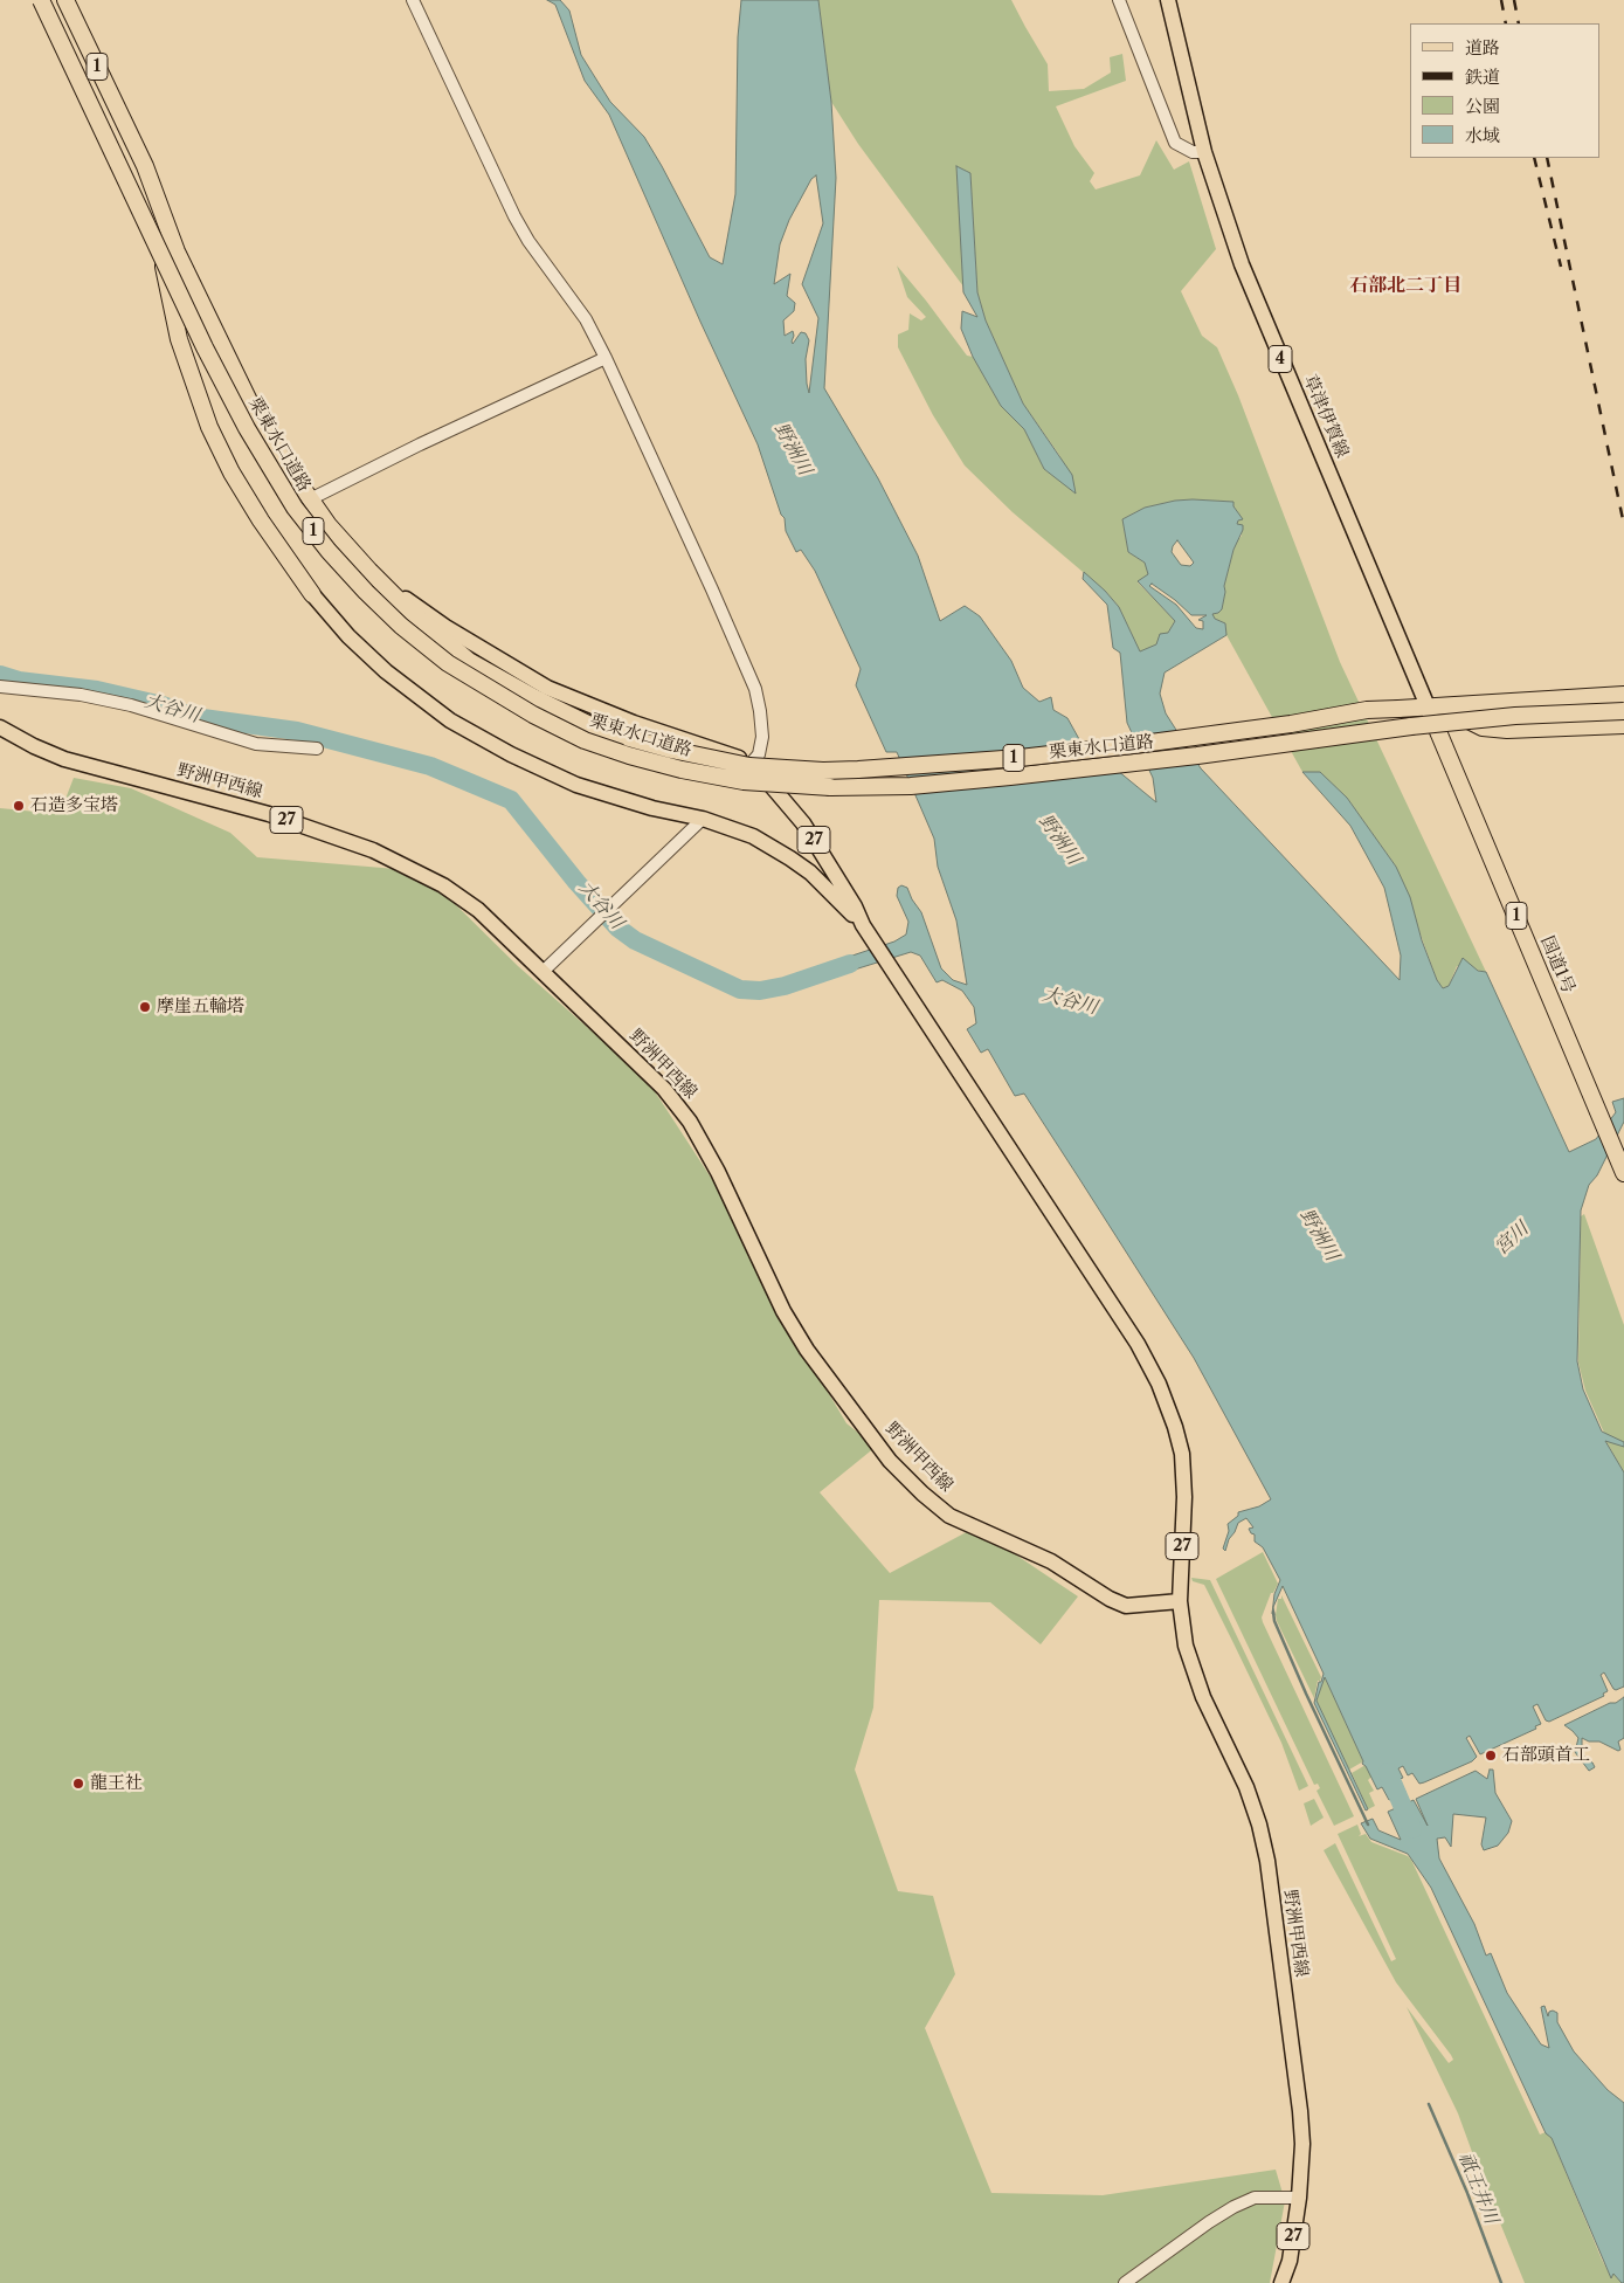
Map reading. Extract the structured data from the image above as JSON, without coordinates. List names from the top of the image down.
{
  "streets": {
    "highway": ["1", "栗東水口道路", "国道1号"],
    "main road": [
      "4",
      "草津伊賀線",
      "野洲甲西線",
      "27"
    ]
  },
  "crossings": [
    ["1", "草津伊賀線"],
    ["1", "栗東水口道路"],
    ["1", "27"],
    ["1", "国道1号"],
    ["草津伊賀線", "栗東水口道路"],
    ["草津伊賀線", "国道1号"],
    ["栗東水口道路", "国道1号"],
    ["野洲甲西線", "27"]
  ],
  "districts": ["石部北二丁目"],
  "water": [
    "野洲川",
    "大谷川",
    "宮川",
    "祇王井川"
  ],
  "places": [
    "石造多宝塔",
    "摩崖五輪塔",
    "石部頭首工",
    "龍王社"
  ],
  "legend": [
    "道路",
    "鉄道",
    "公園",
    "水域"
  ]
}
